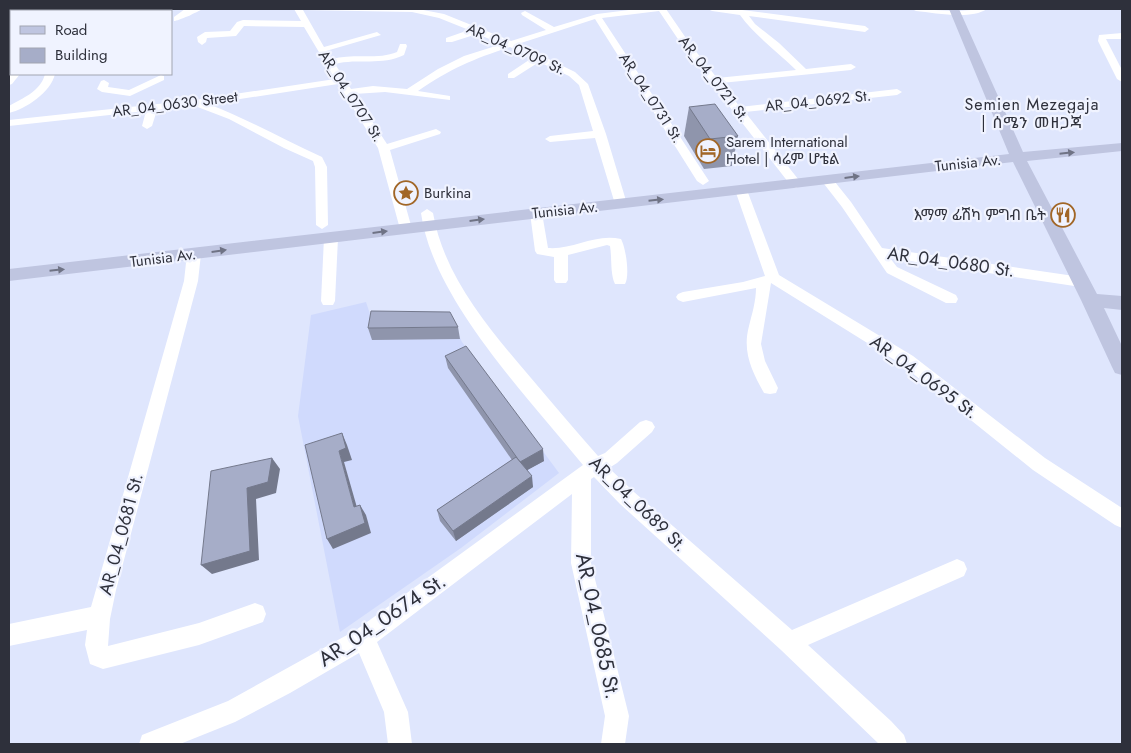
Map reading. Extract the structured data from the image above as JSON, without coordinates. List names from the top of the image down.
{
  "streets": {
    "main road": ["Tunisia Av."],
    "street": [
      "AR_04_0709 St.",
      "AR_04_0721 St.",
      "AR_04_0707 St.",
      "AR_04_0731 St.",
      "AR_04_0692 St.",
      "AR_04_0630 Street",
      "AR_04_0680 St.",
      "AR_04_0695 St.",
      "AR_04_0689 St.",
      "AR_04_0681 St.",
      "AR_04_0674 St.",
      "AR_04_0685 St."
    ]
  },
  "crossings": [
    ["AR_04_0709 St.", "Tunisia Av."],
    ["AR_04_0721 St.", "AR_04_0692 St."],
    ["AR_04_0721 St.", "Tunisia Av."],
    ["AR_04_0707 St.", "AR_04_0630 Street"],
    ["AR_04_0707 St.", "Tunisia Av."],
    ["AR_04_0731 St.", "Tunisia Av."],
    ["Tunisia Av.", "AR_04_0680 St."],
    ["Tunisia Av.", "AR_04_0689 St."],
    ["Tunisia Av.", "AR_04_0681 St."],
    ["AR_04_0689 St.", "AR_04_0674 St."],
    ["AR_04_0689 St.", "AR_04_0685 St."],
    ["AR_04_0674 St.", "AR_04_0685 St."]
  ],
  "districts": ["Semien Mezegaja | ሰሜን መዘጋጃ"],
  "places": {
    "hotel": ["Sarem International Hotel | ሳሬም ሆቴል"],
    "place": ["Burkina"],
    "restaurant": ["እማማ ፊሽካ ምግብ ቤት"]
  },
  "legend": ["Road", "Building"]
}
